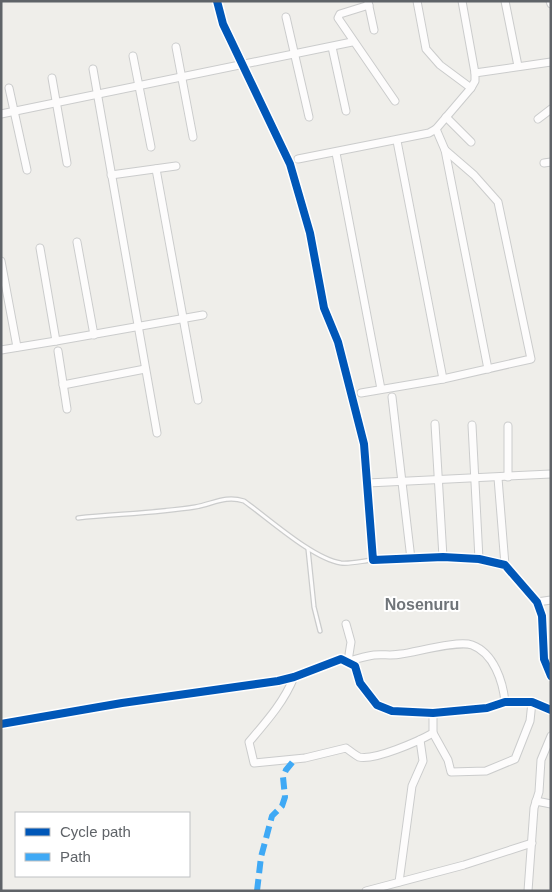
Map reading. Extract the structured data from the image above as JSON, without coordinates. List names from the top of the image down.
{
  "districts": ["Nosenuru"],
  "legend": ["Cycle path", "Path"]
}
